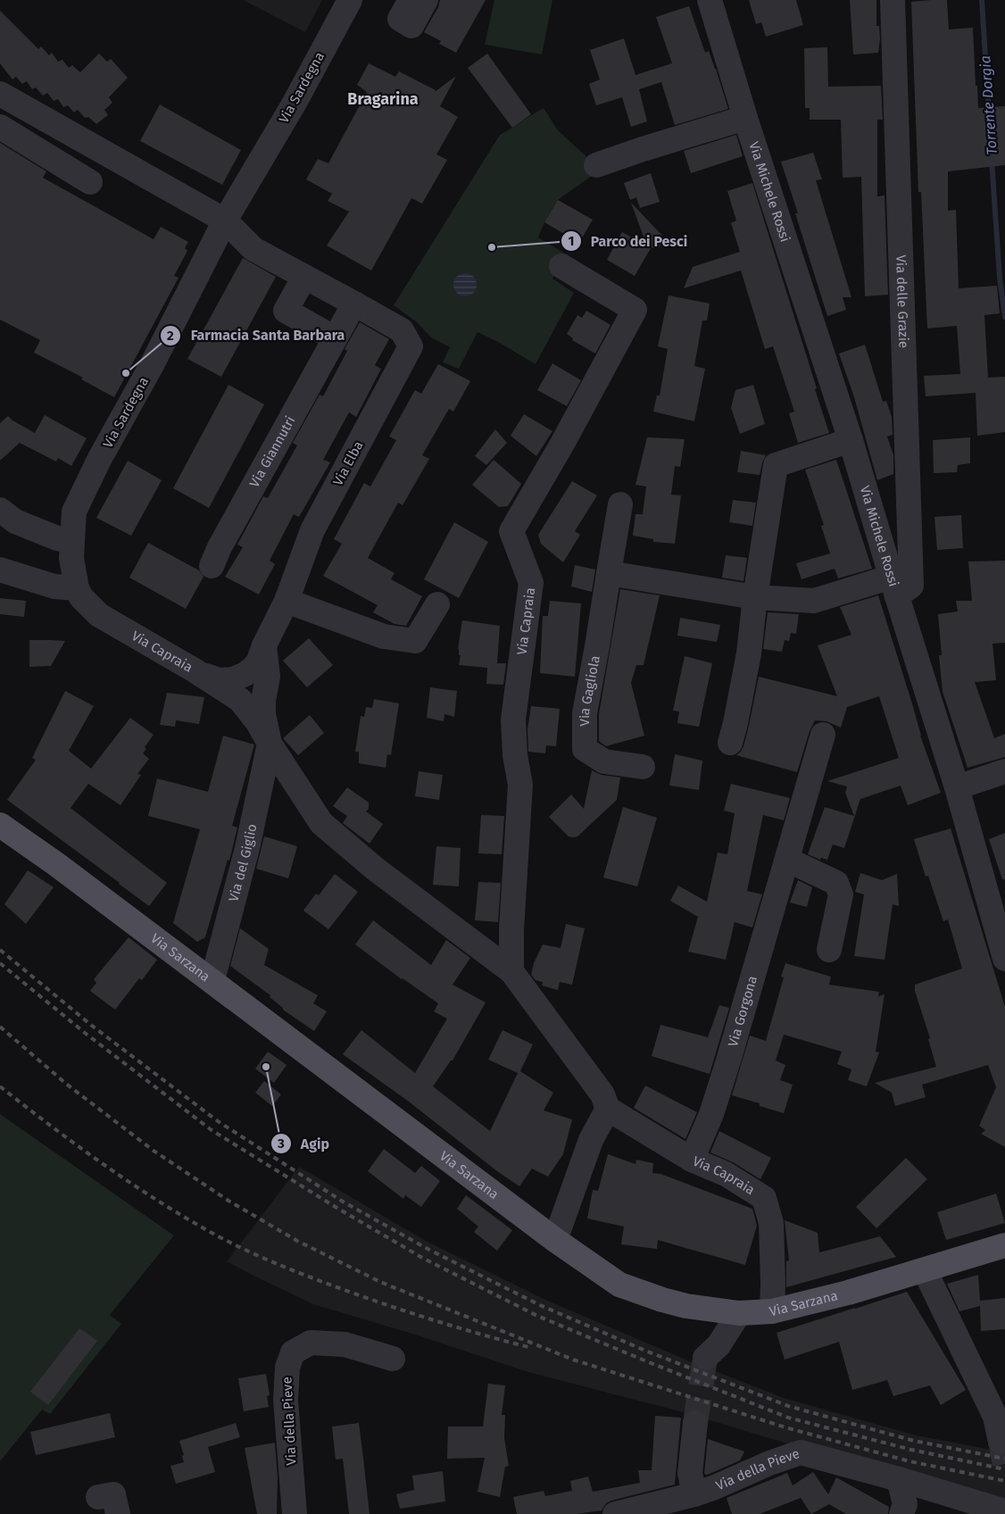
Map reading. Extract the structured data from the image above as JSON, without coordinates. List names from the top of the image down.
{
  "streets": {
    "main road": ["Via Sarzana"],
    "street": [
      "Via Sardegna",
      "Via Michele Rossi",
      "Via delle Grazie",
      "Via Giannutri",
      "Via Elba",
      "Via Capraia",
      "Via Gagliola",
      "Via del Giglio",
      "Via Gorgona",
      "Via della Pieve"
    ]
  },
  "crossings": [
    ["Via Sardegna", "Via Capraia"],
    ["Via Michele Rossi", "Via delle Grazie"],
    ["Via Giannutri", "Via Elba"],
    ["Via Capraia", "Via del Giglio"],
    ["Via Capraia", "Via Sarzana"],
    ["Via Capraia", "Via Gorgona"],
    ["Via del Giglio", "Via Sarzana"]
  ],
  "districts": ["Bragarina"],
  "water": ["Torrente Dorgia"],
  "places": ["Parco dei Pesci", "Farmacia Santa Barbara", "Agip"]
}
